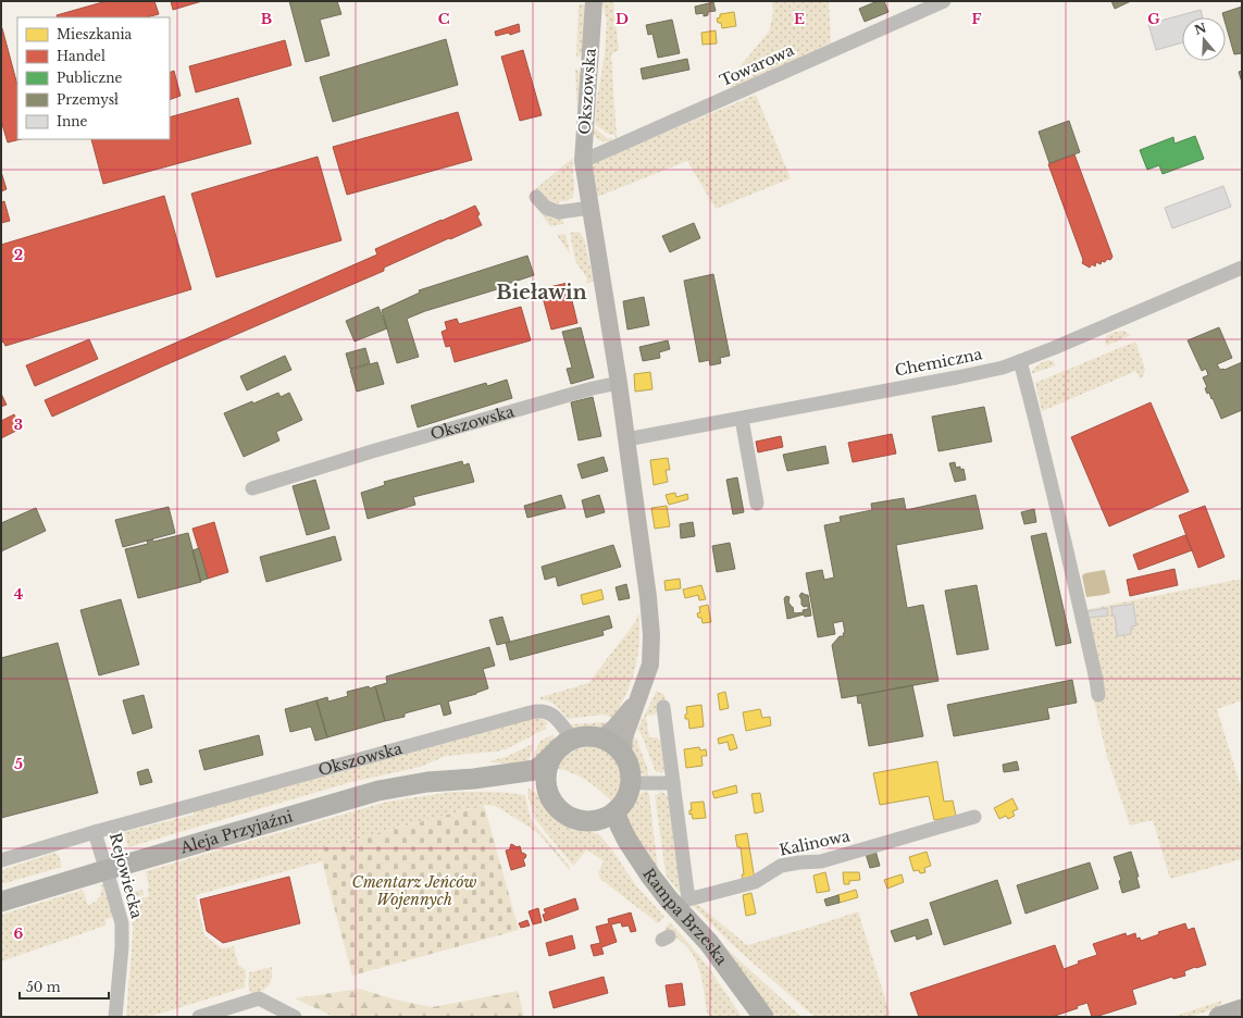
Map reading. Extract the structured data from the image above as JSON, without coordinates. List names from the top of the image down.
{
  "streets": {
    "highway": ["Aleja Przyjaźni", "Rampa Brzeska"],
    "main road": ["Okszowska"],
    "street": [
      "Towarowa",
      "Chemiczna",
      "Kalinowa",
      "Rejowiecka"
    ]
  },
  "crossings": [
    ["Towarowa", "Okszowska"],
    ["Okszowska", "Chemiczna"],
    ["Okszowska", "Aleja Przyjaźni"],
    ["Okszowska", "Rejowiecka"],
    ["Okszowska", "Rampa Brzeska"],
    ["Aleja Przyjaźni", "Rampa Brzeska"]
  ],
  "districts": ["Bieławin"],
  "parks": ["Cmentarz Jeńców Wojennych"],
  "legend": [
    "Mieszkania",
    "Handel",
    "Publiczne",
    "Przemysł",
    "Inne"
  ],
  "scale_bar": "50 m",
  "north": "top",
  "grid": {
    "columns": [
      "B",
      "C",
      "D",
      "E",
      "F",
      "G"
    ],
    "rows": [
      "2",
      "3",
      "4",
      "5",
      "6"
    ]
  }
}
